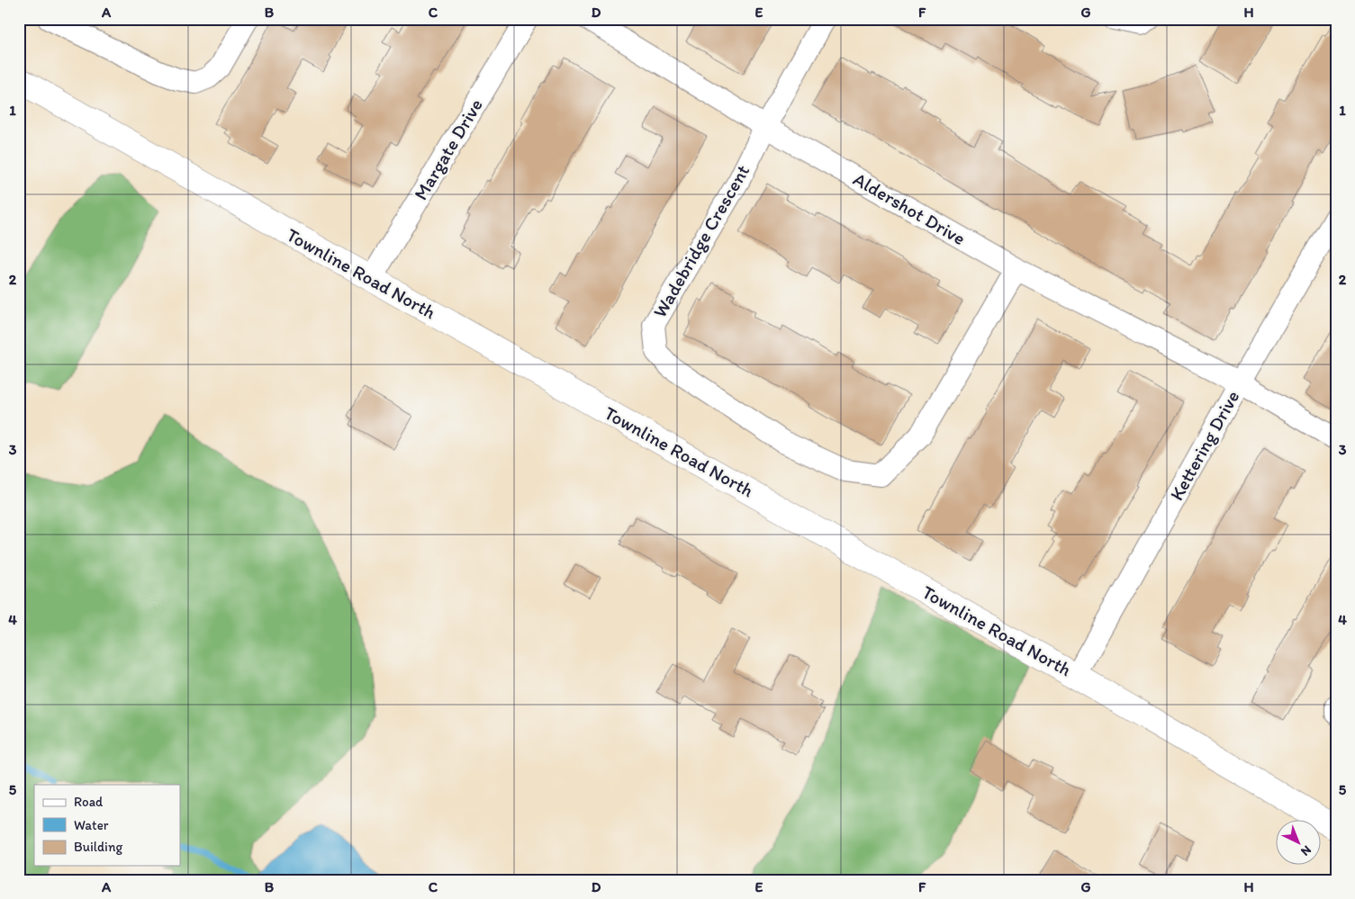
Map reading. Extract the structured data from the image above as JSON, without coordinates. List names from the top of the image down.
{
  "streets": {
    "main road": ["Townline Road North"],
    "street": [
      "Margate Drive",
      "Aldershot Drive",
      "Wadebridge Crescent",
      "Kettering Drive"
    ]
  },
  "crossings": [
    ["Margate Drive", "Townline Road North"],
    ["Aldershot Drive", "Wadebridge Crescent"],
    ["Aldershot Drive", "Kettering Drive"],
    ["Townline Road North", "Kettering Drive"]
  ],
  "legend": ["Road", "Water", "Building"],
  "north": "bottom right",
  "grid": {
    "columns": [
      "A",
      "B",
      "C",
      "D",
      "E",
      "F",
      "G",
      "H"
    ],
    "rows": [
      "1",
      "2",
      "3",
      "4",
      "5"
    ]
  }
}
